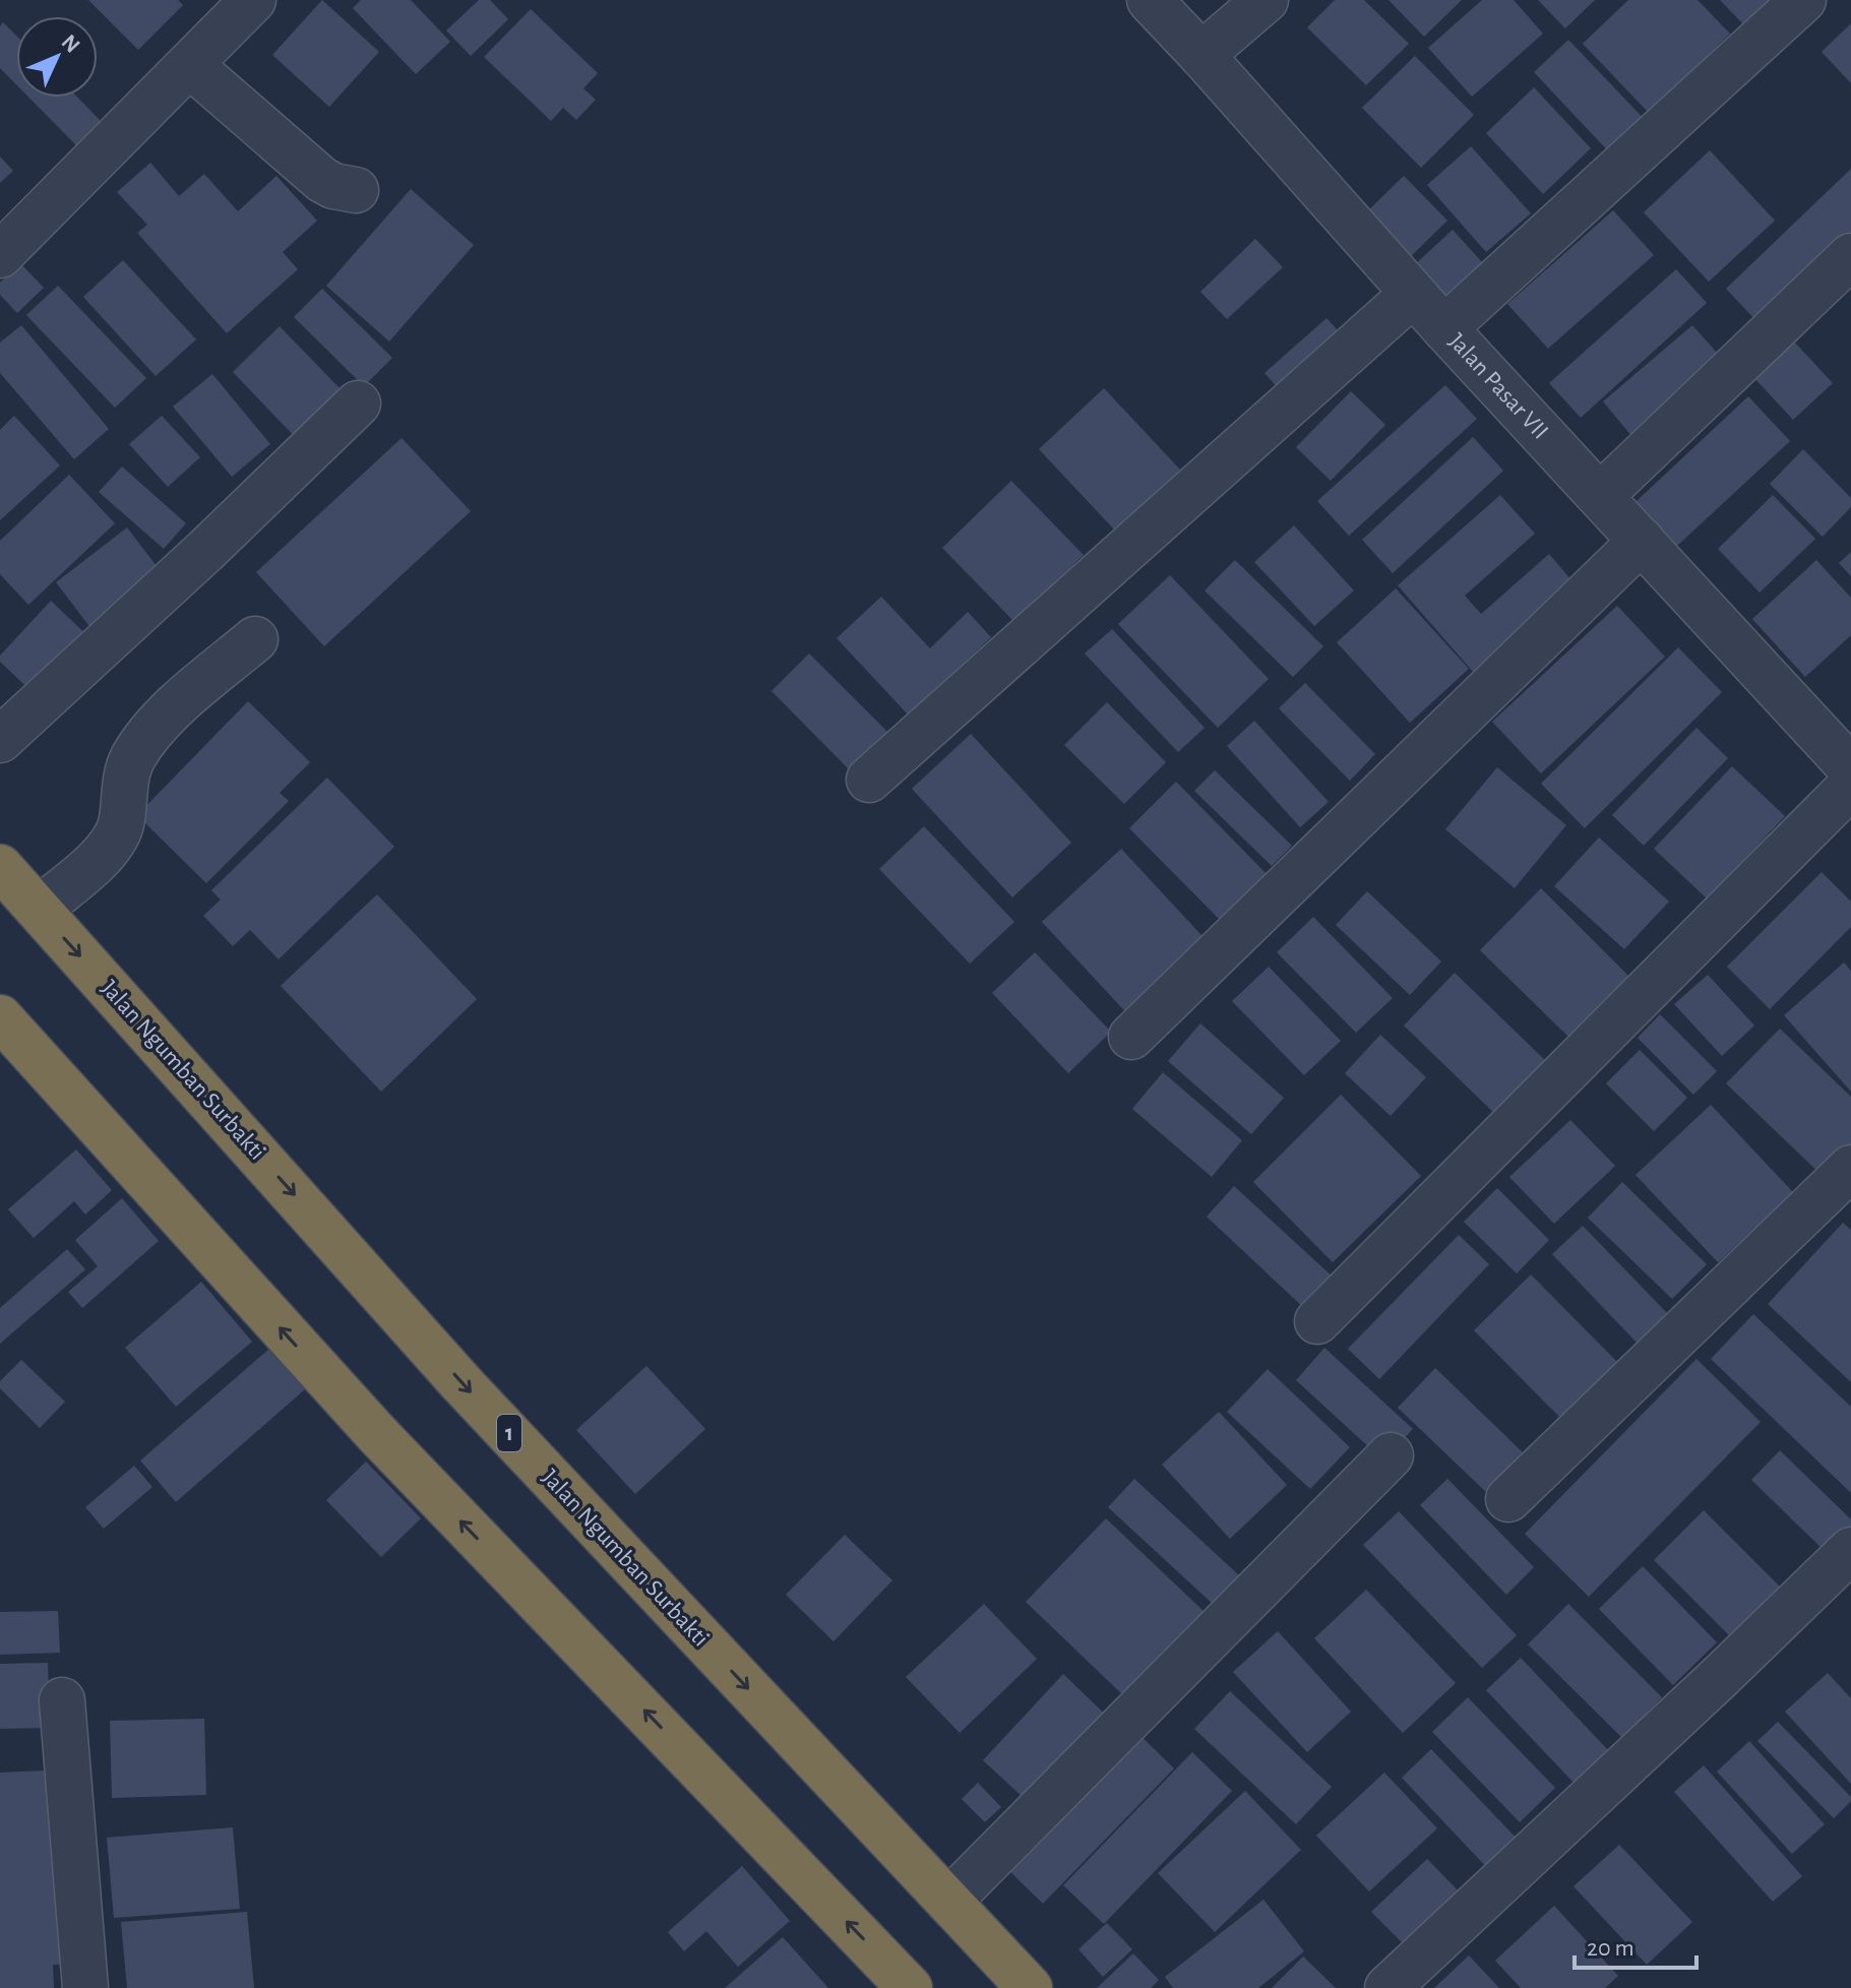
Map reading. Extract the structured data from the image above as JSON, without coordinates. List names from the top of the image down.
{
  "streets": {
    "highway": ["Jalan Ngumban Surbakti", "1"],
    "street": ["Jalan Pasar VII"]
  },
  "scale_bar": "20 m",
  "north": "top right"
}
